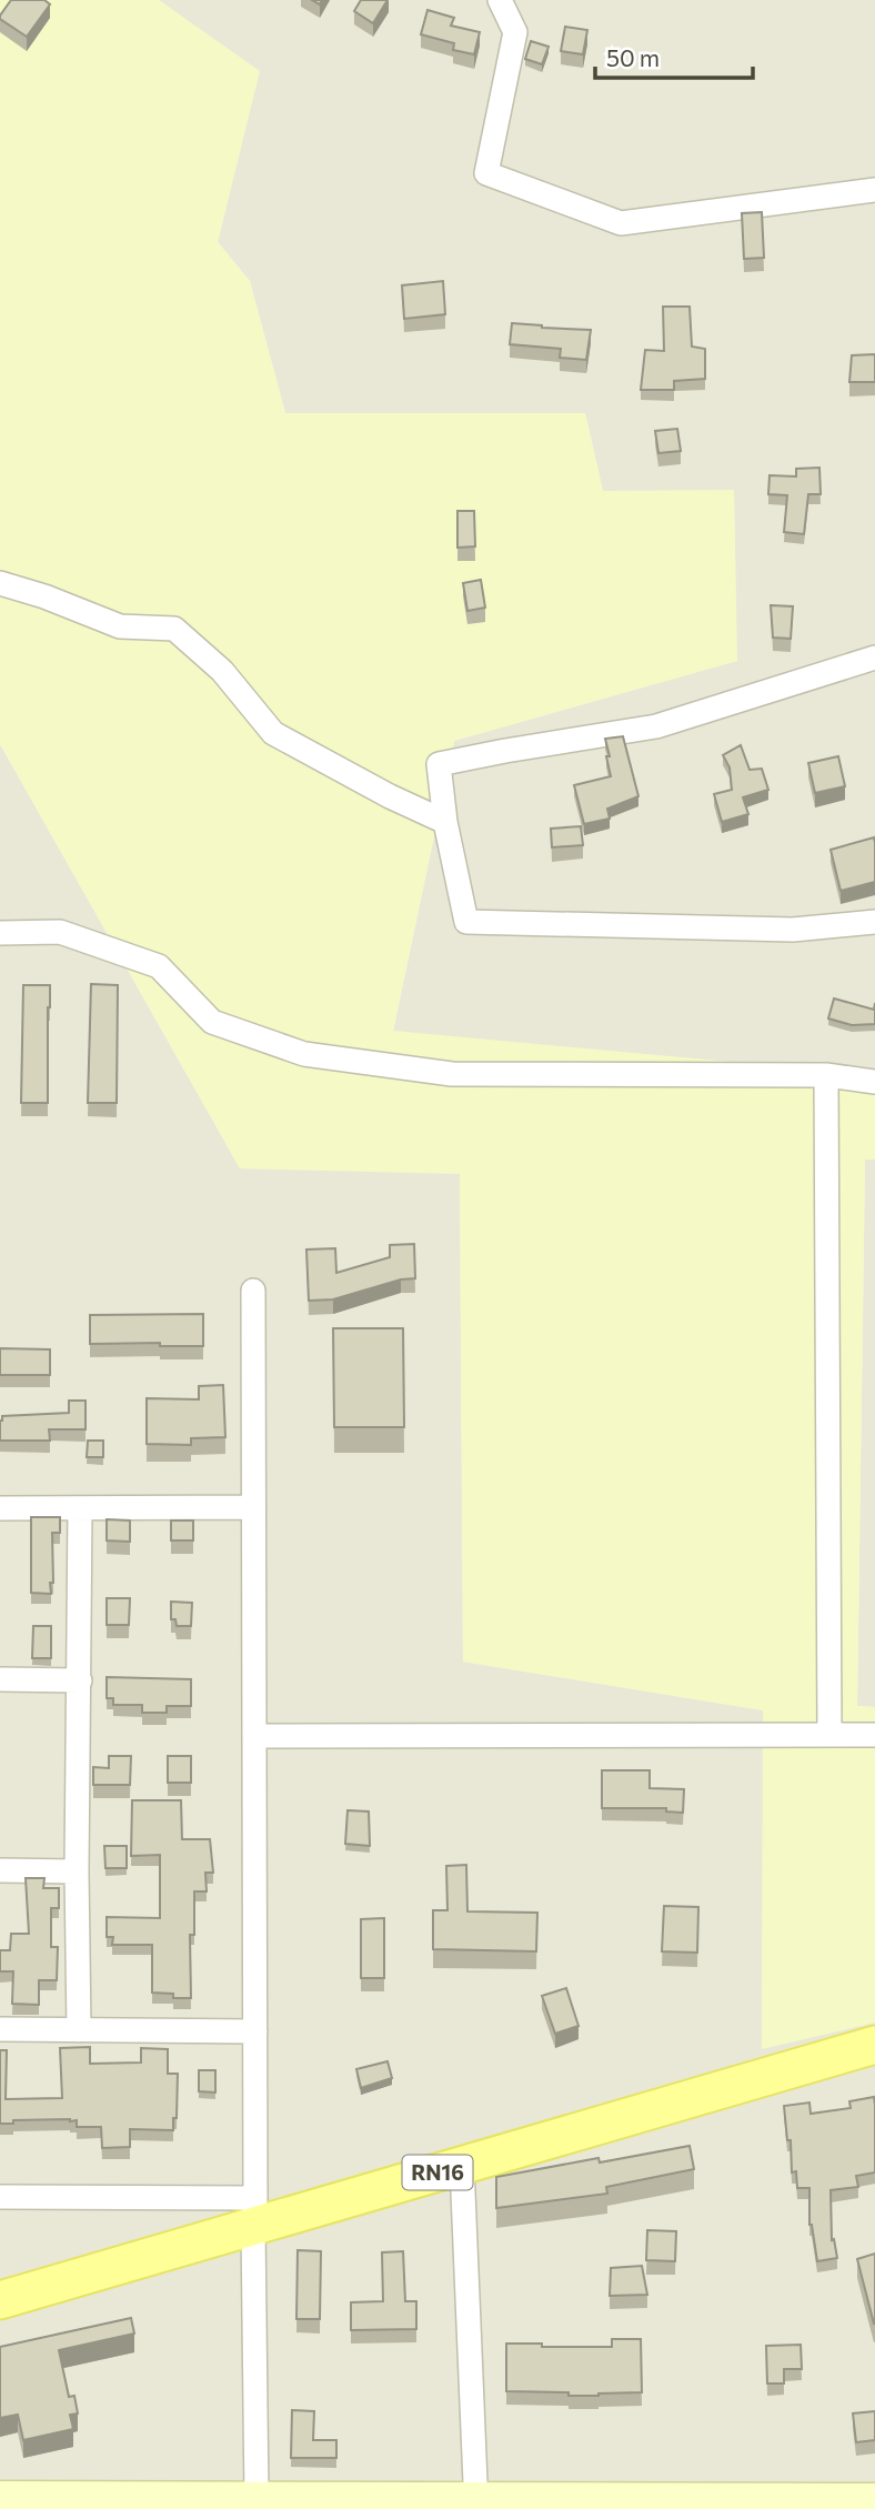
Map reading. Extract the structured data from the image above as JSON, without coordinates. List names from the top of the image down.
{
  "streets": {
    "main road": ["RN16"]
  },
  "scale_bar": "50 m"
}
